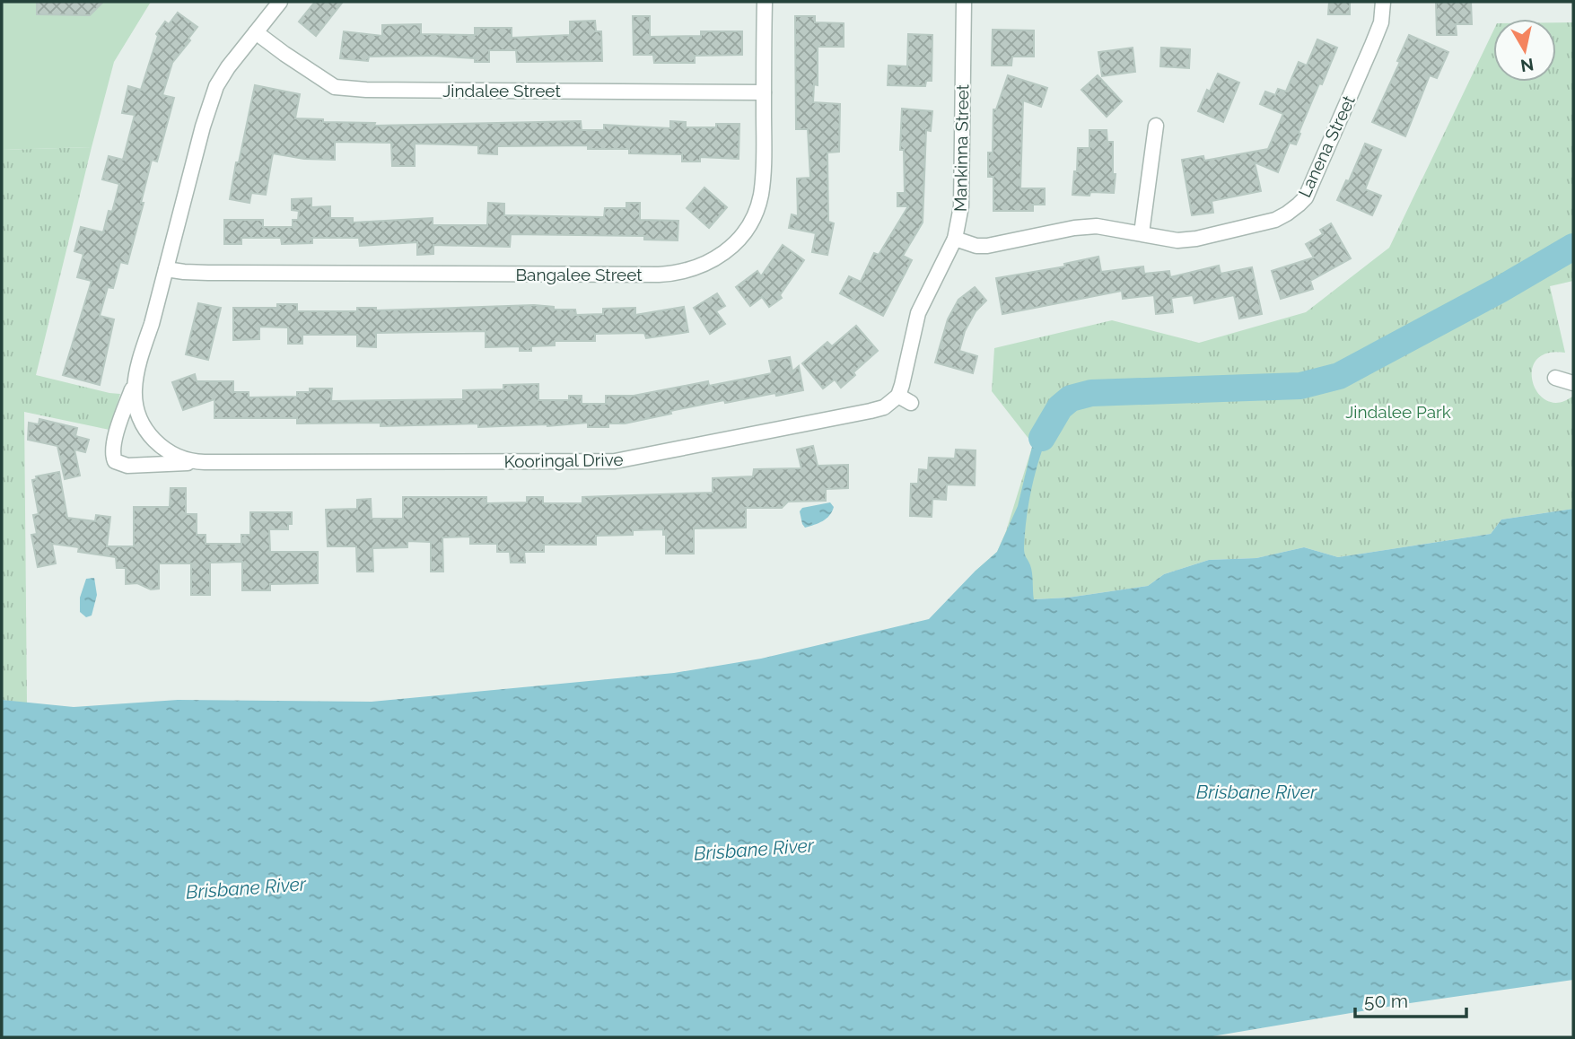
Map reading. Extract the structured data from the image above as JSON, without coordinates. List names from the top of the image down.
{
  "streets": {
    "street": [
      "Jindalee Street",
      "Lanena Street",
      "Mankinna Street",
      "Bangalee Street",
      "Kooringal Drive"
    ]
  },
  "crossings": [
    ["Jindalee Street", "Bangalee Street"],
    ["Jindalee Street", "Kooringal Drive"],
    ["Lanena Street", "Mankinna Street"],
    ["Mankinna Street", "Kooringal Drive"],
    ["Bangalee Street", "Kooringal Drive"]
  ],
  "water": ["Brisbane River"],
  "parks": ["Jindalee Park"],
  "scale_bar": "50 m",
  "north": "bottom"
}
